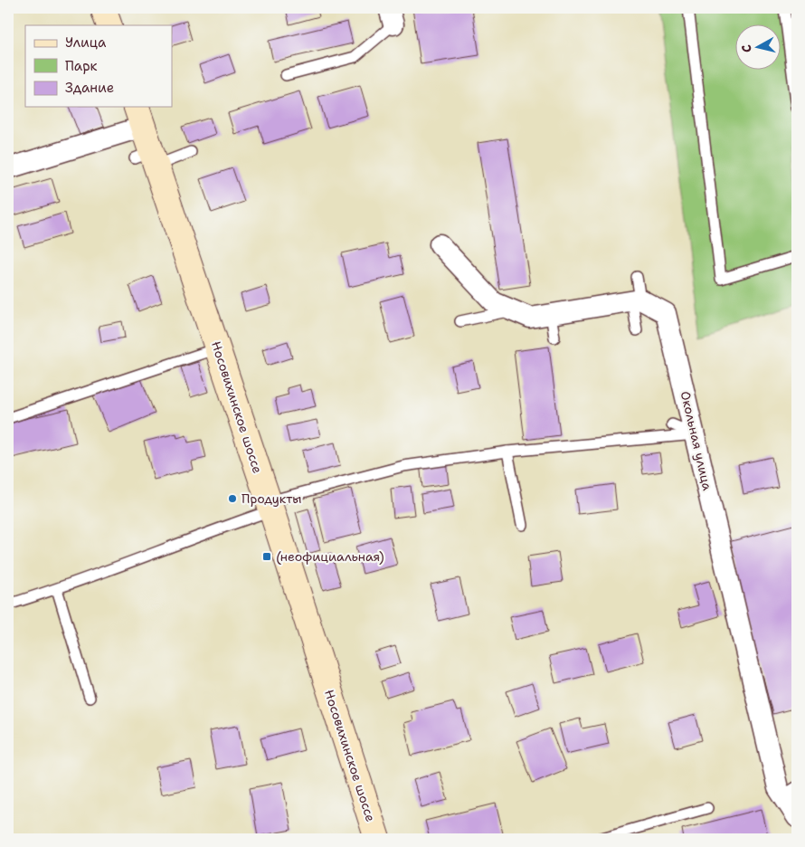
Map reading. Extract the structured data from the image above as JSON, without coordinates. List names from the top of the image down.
{
  "streets": {
    "main road": ["Носовихинское шоссе"],
    "street": ["Окольная улица"]
  },
  "places": {
    "other": ["Продукты"],
    "transit": ["(неофициальная)"]
  },
  "legend": ["Улица", "Парк", "Здание"],
  "north": "left"
}
